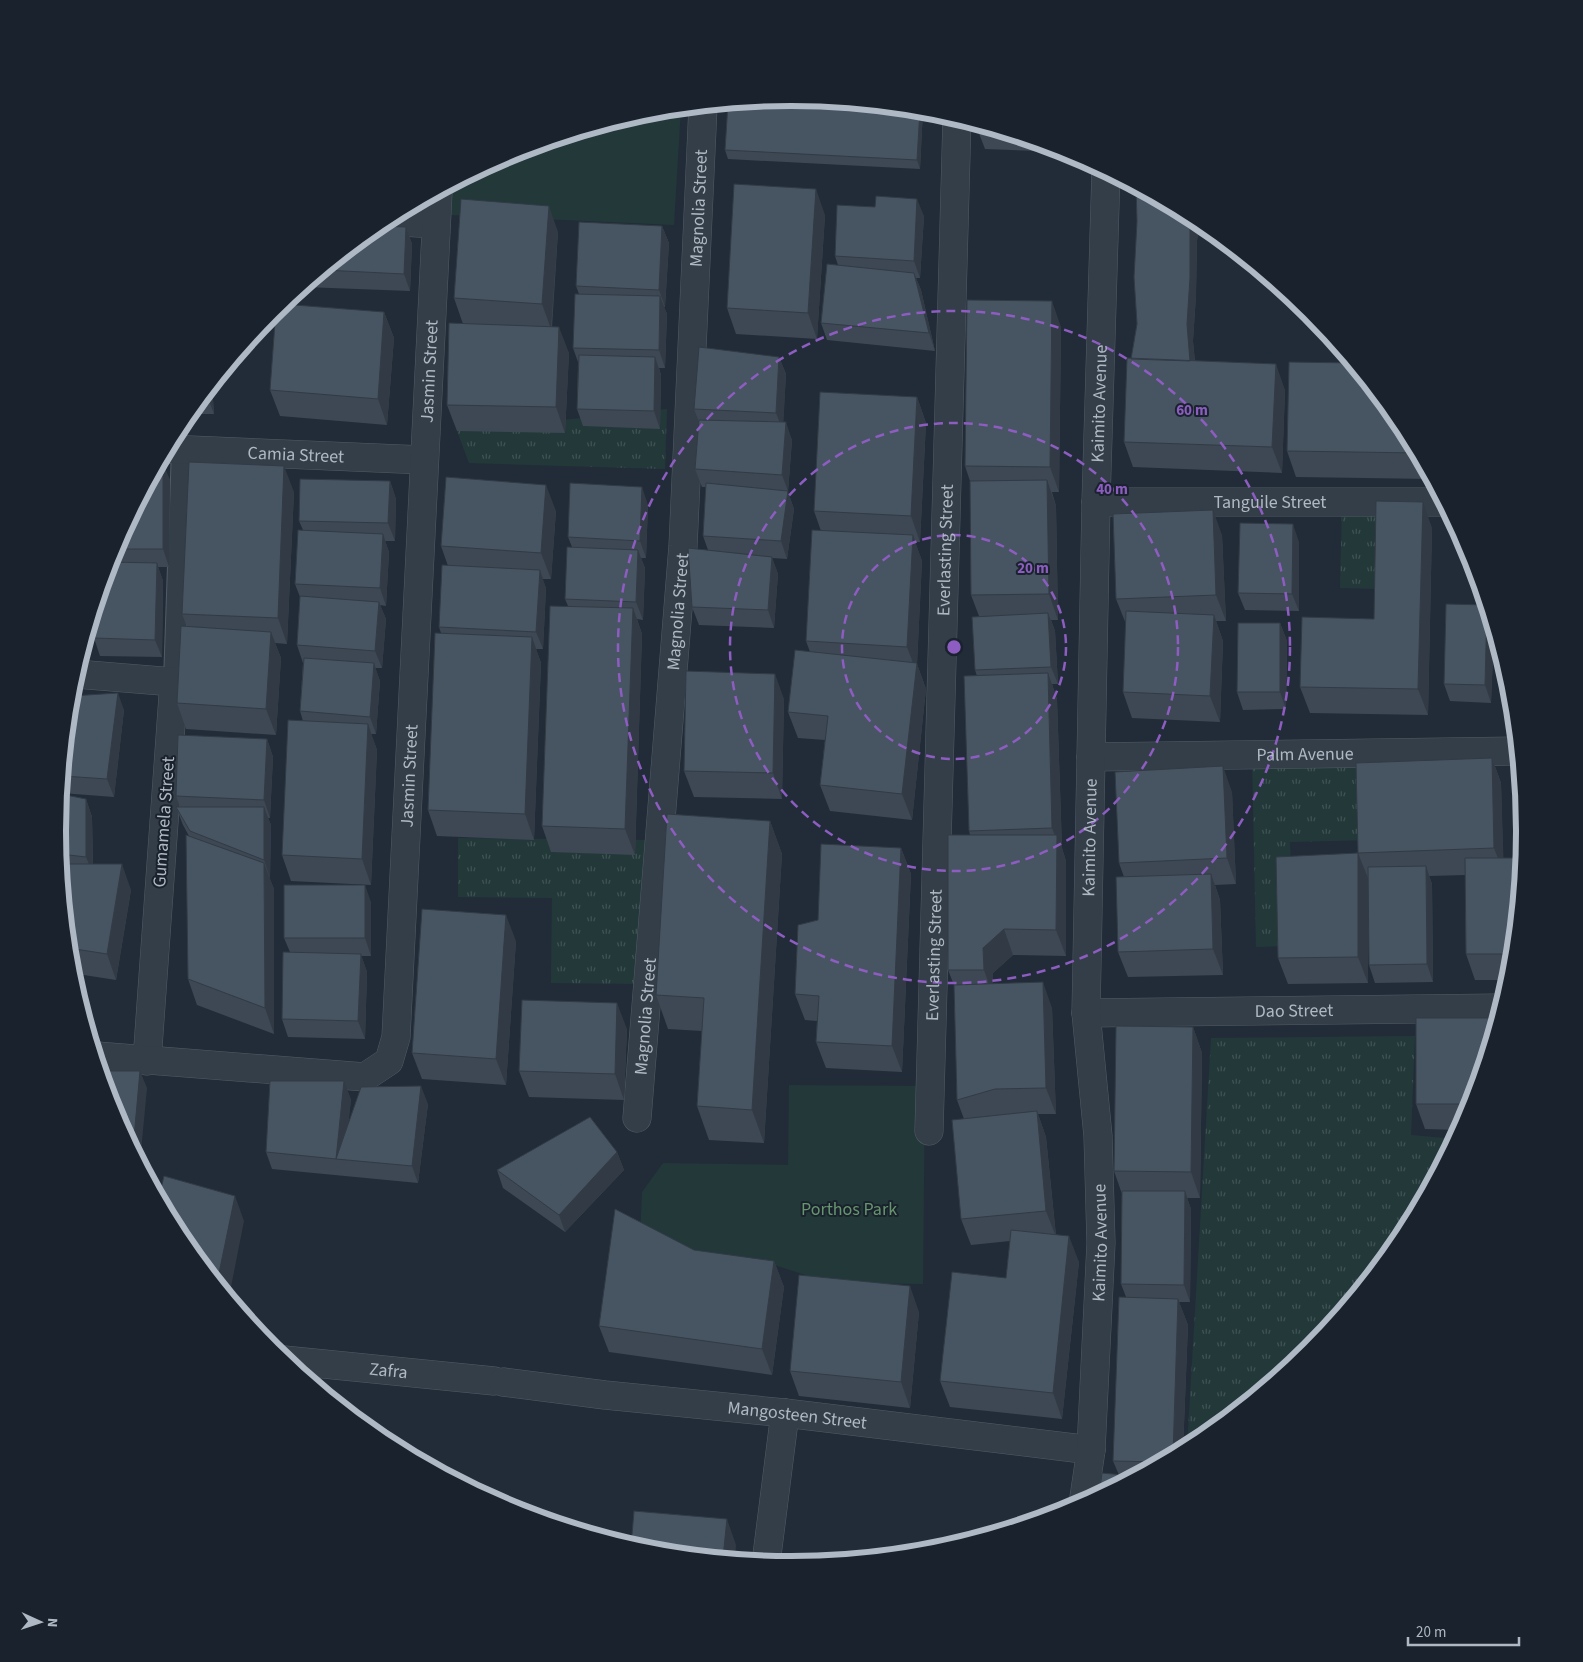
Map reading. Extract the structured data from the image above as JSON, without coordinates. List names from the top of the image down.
{
  "streets": {
    "street": [
      "Magnolia Street",
      "Jasmin Street",
      "Kaimito Avenue",
      "Camia Street",
      "Tanguile Street",
      "Everlasting Street",
      "Palm Avenue",
      "Gumamela Street",
      "Dao Street",
      "Zafra",
      "Mangosteen Street"
    ]
  },
  "crossings": [
    ["Jasmin Street", "Camia Street"],
    ["Jasmin Street", "Gumamela Street"],
    ["Kaimito Avenue", "Tanguile Street"],
    ["Kaimito Avenue", "Palm Avenue"],
    ["Kaimito Avenue", "Dao Street"],
    ["Kaimito Avenue", "Mangosteen Street"],
    ["Zafra", "Mangosteen Street"]
  ],
  "parks": ["Porthos Park"],
  "scale_bar": "20 m",
  "north": "right",
  "rings": ["60 m", "40 m", "20 m"]
}
